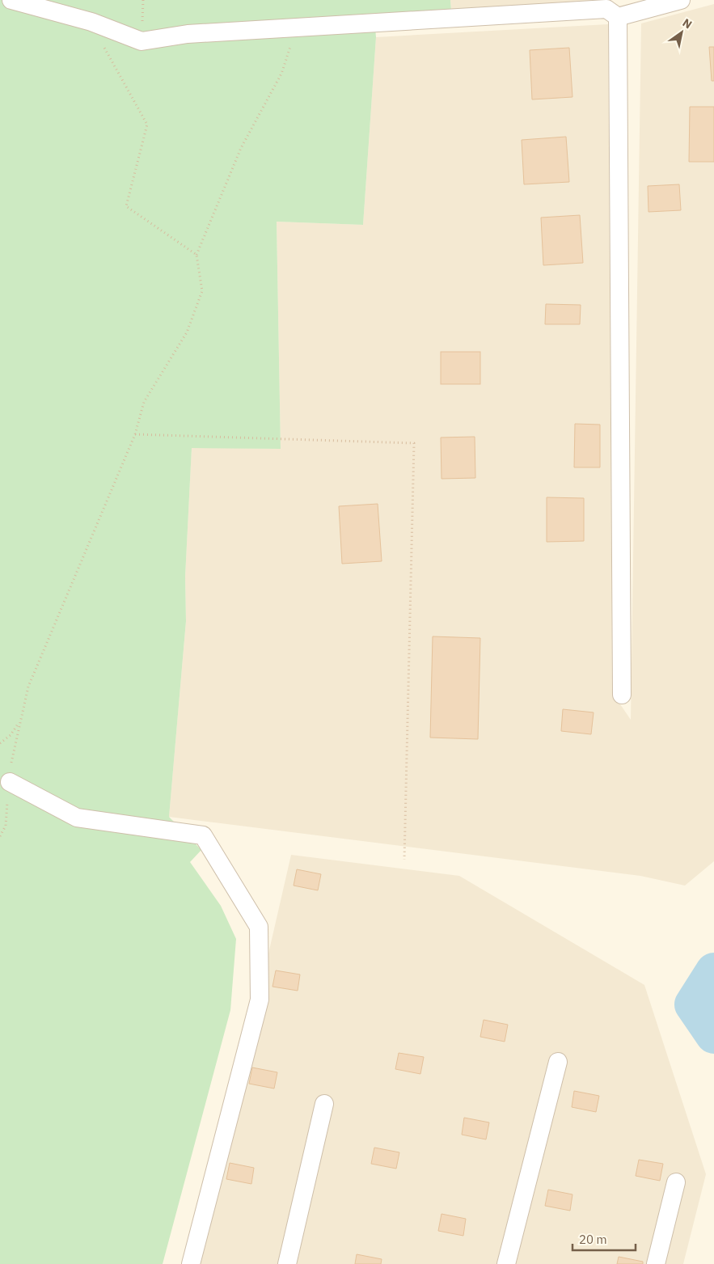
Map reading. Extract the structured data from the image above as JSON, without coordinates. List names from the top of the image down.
{
  "scale_bar": "20 m",
  "north": "top right"
}
